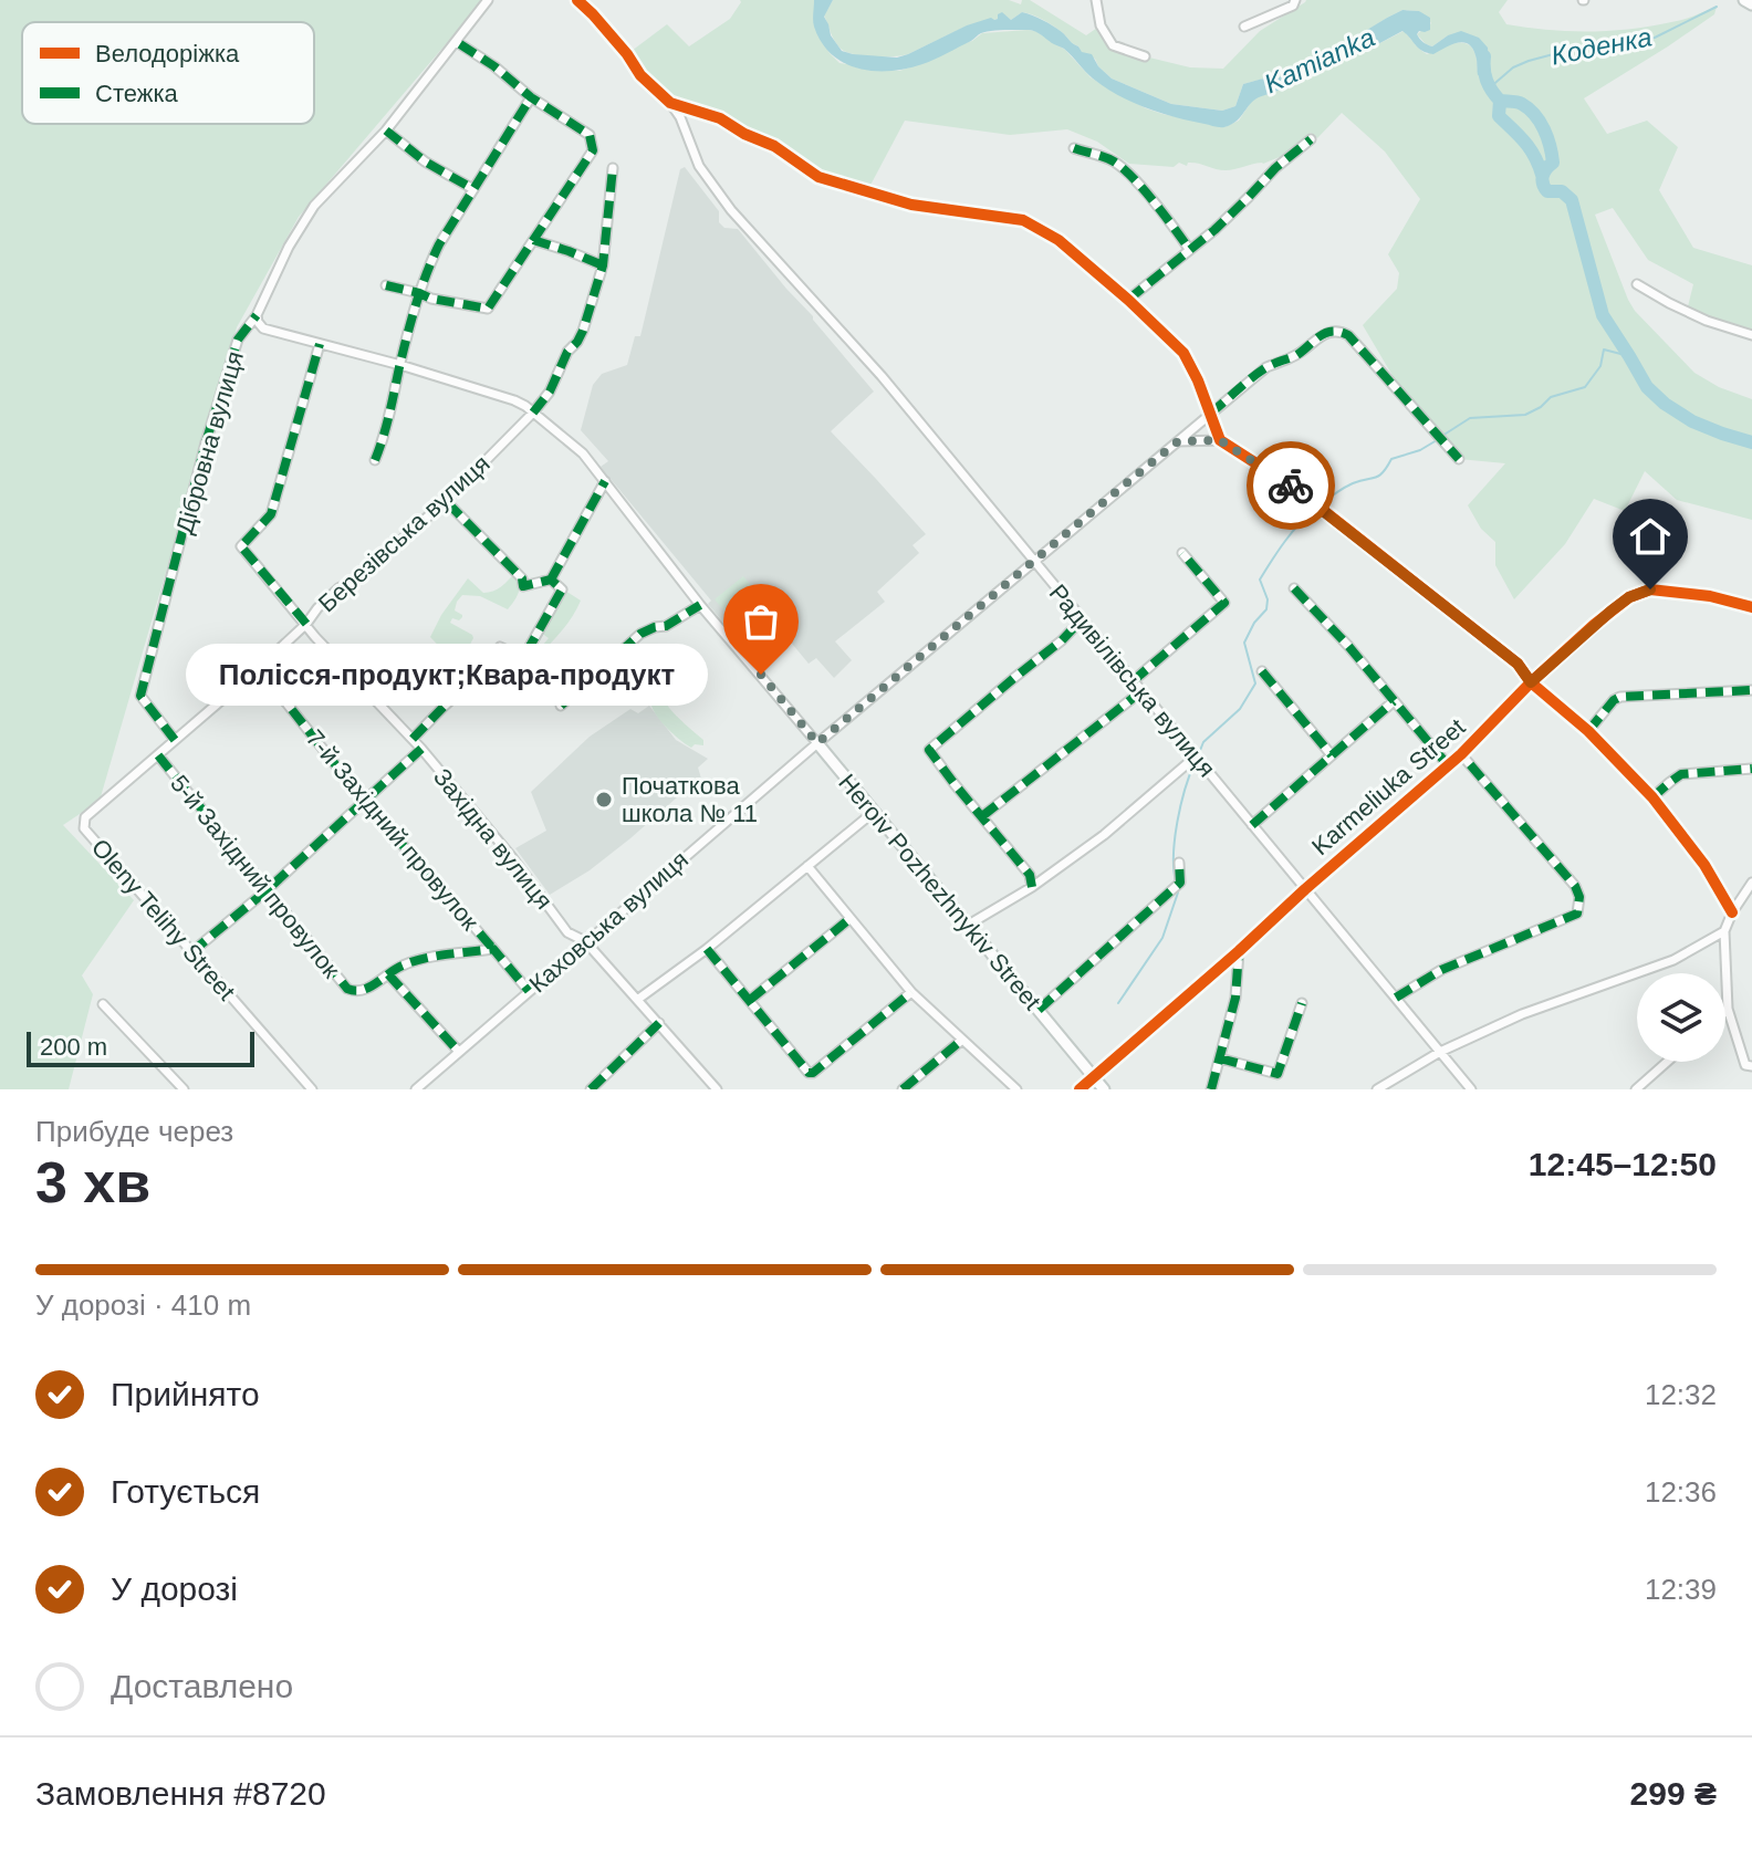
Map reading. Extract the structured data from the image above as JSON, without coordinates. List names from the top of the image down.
{
  "streets": {
    "street": [
      "Дібровна вулиця",
      "Березівська вулиця",
      "Радивілівська вулиця",
      "Karmeliuka Street",
      "7-й Західний провулок",
      "Західна вулиця",
      "5-й Західний провулок",
      "Heroiv Pozhezhnykiv Street",
      "Oleny Telihy Street",
      "Каховська вулиця"
    ]
  },
  "crossings": [
    ["Дібровна вулиця", "Березівська вулиця"],
    ["Дібровна вулиця", "Heroiv Pozhezhnykiv Street"],
    ["Березівська вулиця", "7-й Західний провулок"],
    ["Березівська вулиця", "Західна вулиця"],
    ["Березівська вулиця", "5-й Західний провулок"],
    ["Березівська вулиця", "Heroiv Pozhezhnykiv Street"],
    ["Березівська вулиця", "Oleny Telihy Street"],
    ["Радивілівська вулиця", "Karmeliuka Street"],
    ["Радивілівська вулиця", "Каховська вулиця"],
    ["Karmeliuka Street", "Heroiv Pozhezhnykiv Street"],
    ["7-й Західний провулок", "Каховська вулиця"],
    ["Західна вулиця", "Heroiv Pozhezhnykiv Street"],
    ["Західна вулиця", "Каховська вулиця"],
    ["Heroiv Pozhezhnykiv Street", "Каховська вулиця"]
  ],
  "water": ["Коденка", "Kamianka"],
  "places": ["Полісся-продукт;Квара-продукт", "Початкова школа № 11"],
  "legend": ["Велодоріжка", "Стежка"],
  "scale_bar": "200 m",
  "page": {
    "bubble": "Полісся-продукт;Квара-продукт",
    "scale": "200 m",
    "heading": ["3 хв", "Прибуде через", "12:45–12:50"],
    "panel": ["Замовлення #8720", "299 ₴"],
    "bar": "У дорозі · 410 m",
    "list": [
      ["Прийнято", "12:32"],
      ["Готується", "12:36"],
      ["У дорозі", "12:39"],
      "Доставлено"
    ]
  }
}
